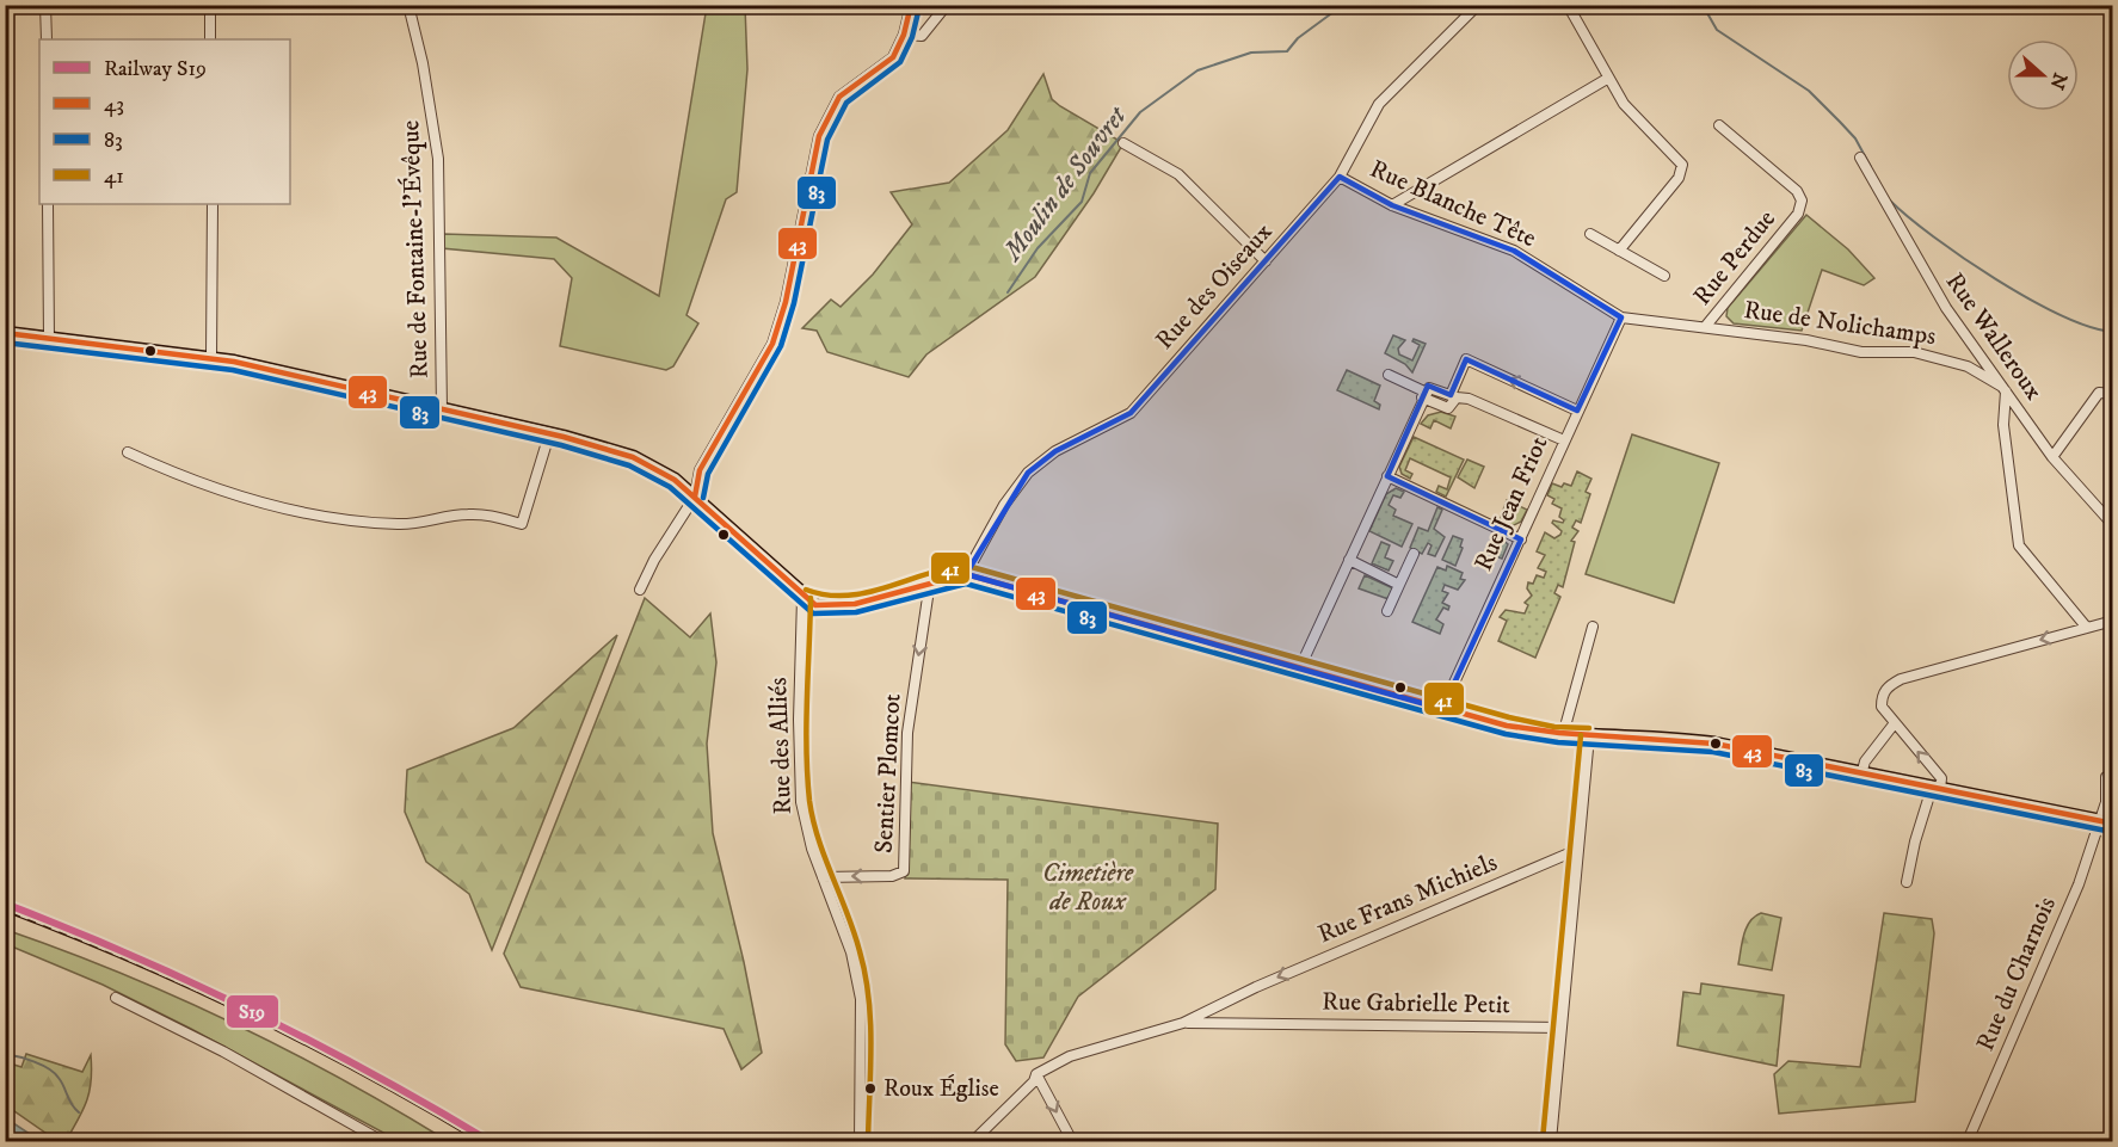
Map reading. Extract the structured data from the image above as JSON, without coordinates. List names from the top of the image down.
{
  "streets": {
    "street": [
      "Rue Blanche Tête",
      "Rue de Fontaine-l'Évêque",
      "Rue Perdue",
      "Rue des Oiseaux",
      "Rue de Nolichamps",
      "Rue Walleroux",
      "Rue Jean Friot",
      "Rue des Alliés",
      "Sentier Plomcot",
      "Rue Frans Michiels",
      "Rue du Charnois",
      "Rue Gabrielle Petit"
    ]
  },
  "crossings": [
    ["Rue Blanche Tête", "Rue des Oiseaux"],
    ["Rue Blanche Tête", "Rue de Nolichamps"],
    ["Rue Blanche Tête", "Rue Jean Friot"],
    ["Rue Perdue", "Rue de Nolichamps"],
    ["Rue de Nolichamps", "Rue Walleroux"],
    ["Rue de Nolichamps", "Rue Jean Friot"],
    ["Rue des Alliés", "Sentier Plomcot"],
    ["Rue Frans Michiels", "Rue Gabrielle Petit"]
  ],
  "one_way": ["Sentier Plomcot", "Rue Frans Michiels"],
  "water": ["Moulin de Souvret"],
  "parks": ["Cimetière de Roux"],
  "places": ["Roux Église"],
  "lines": [
    "transit line 43",
    "transit line 83",
    "transit line 41",
    "rail line S19"
  ],
  "legend": [
    "Railway S19",
    "43",
    "83",
    "41"
  ],
  "north": "right"
}
